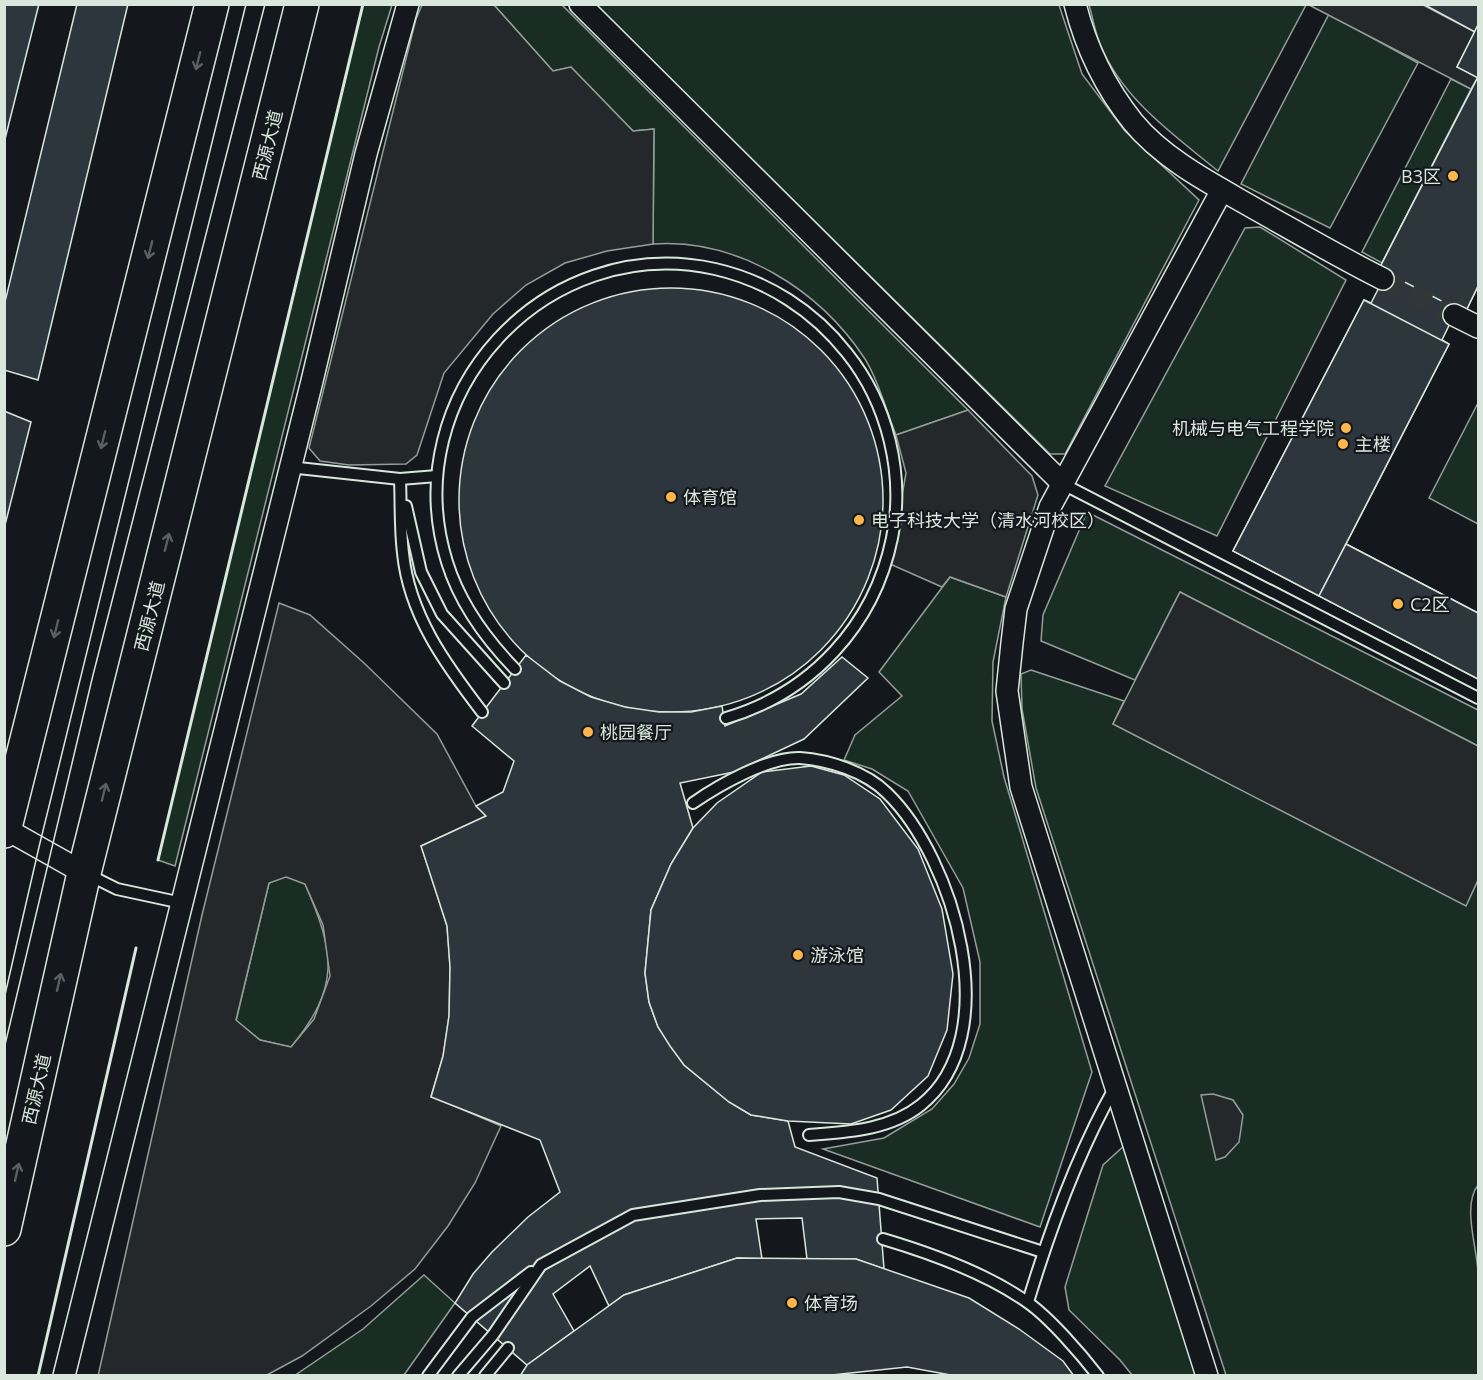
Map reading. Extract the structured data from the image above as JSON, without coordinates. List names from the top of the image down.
{
  "streets": {
    "main road": ["西源大道"]
  },
  "places": [
    "B3区",
    "机械与电气工程学院",
    "主楼",
    "体育馆",
    "电子科技大学（清水河校区）",
    "C2区",
    "桃园餐厅",
    "游泳馆",
    "体育场"
  ]
}
